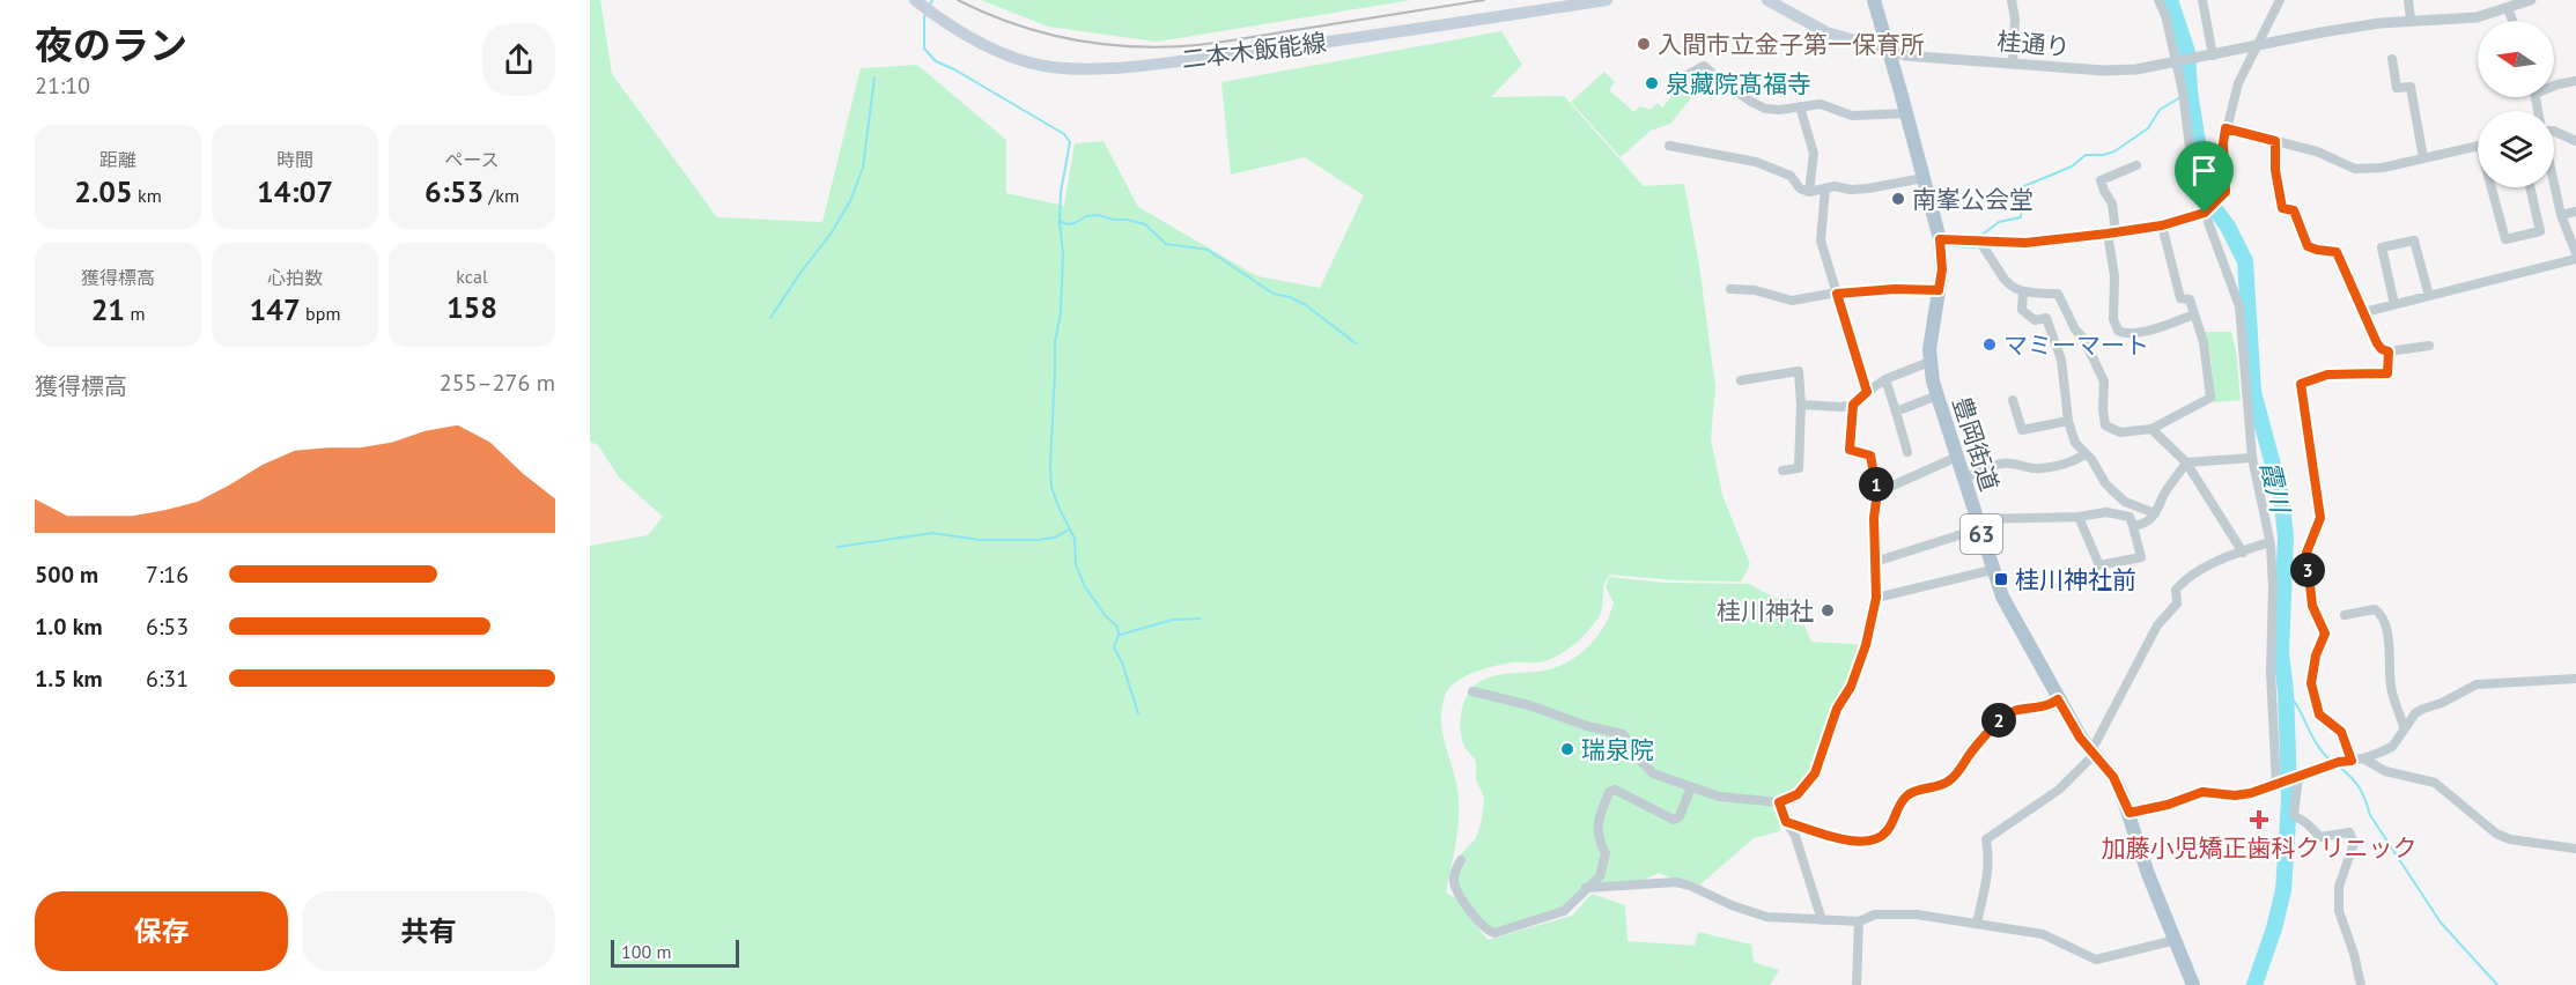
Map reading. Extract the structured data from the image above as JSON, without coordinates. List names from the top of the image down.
{
  "streets": {
    "main road": ["二本木飯能線", "豊岡街道", "63"],
    "street": ["桂通り"]
  },
  "crossings": [
    ["桂通り", "豊岡街道"]
  ],
  "water": ["霞川"],
  "places": {
    "other": [
      "入間市立金子第一保育所",
      "泉藏院髙福寺",
      "南峯公会堂",
      "マミーマート",
      "桂川神社",
      "瑞泉院"
    ],
    "transit": ["桂川神社前"],
    "health": ["加藤小児矯正歯科クリニック"]
  },
  "scale_bar": "100 m",
  "north": "left",
  "page": {
    "heading": ["夜のラン", "21:10"],
    "stats": [
      ["距離", "2.05 km"],
      ["時間", "14:07"],
      ["ペース", "6:53 /km"],
      ["獲得標高", "21 m"],
      ["心拍数", "147 bpm"],
      ["kcal", "158"]
    ],
    "chart": ["獲得標高", "255–276 m"],
    "pins": ["1", "3", "2"],
    "list": [
      {
        "name": "500 m",
        "note": "7:16"
      },
      {
        "name": "1.0 km",
        "note": "6:53"
      },
      {
        "name": "1.5 km",
        "note": "6:31"
      }
    ],
    "buttons": ["保存", "共有"],
    "scale": "100 m"
  }
}
